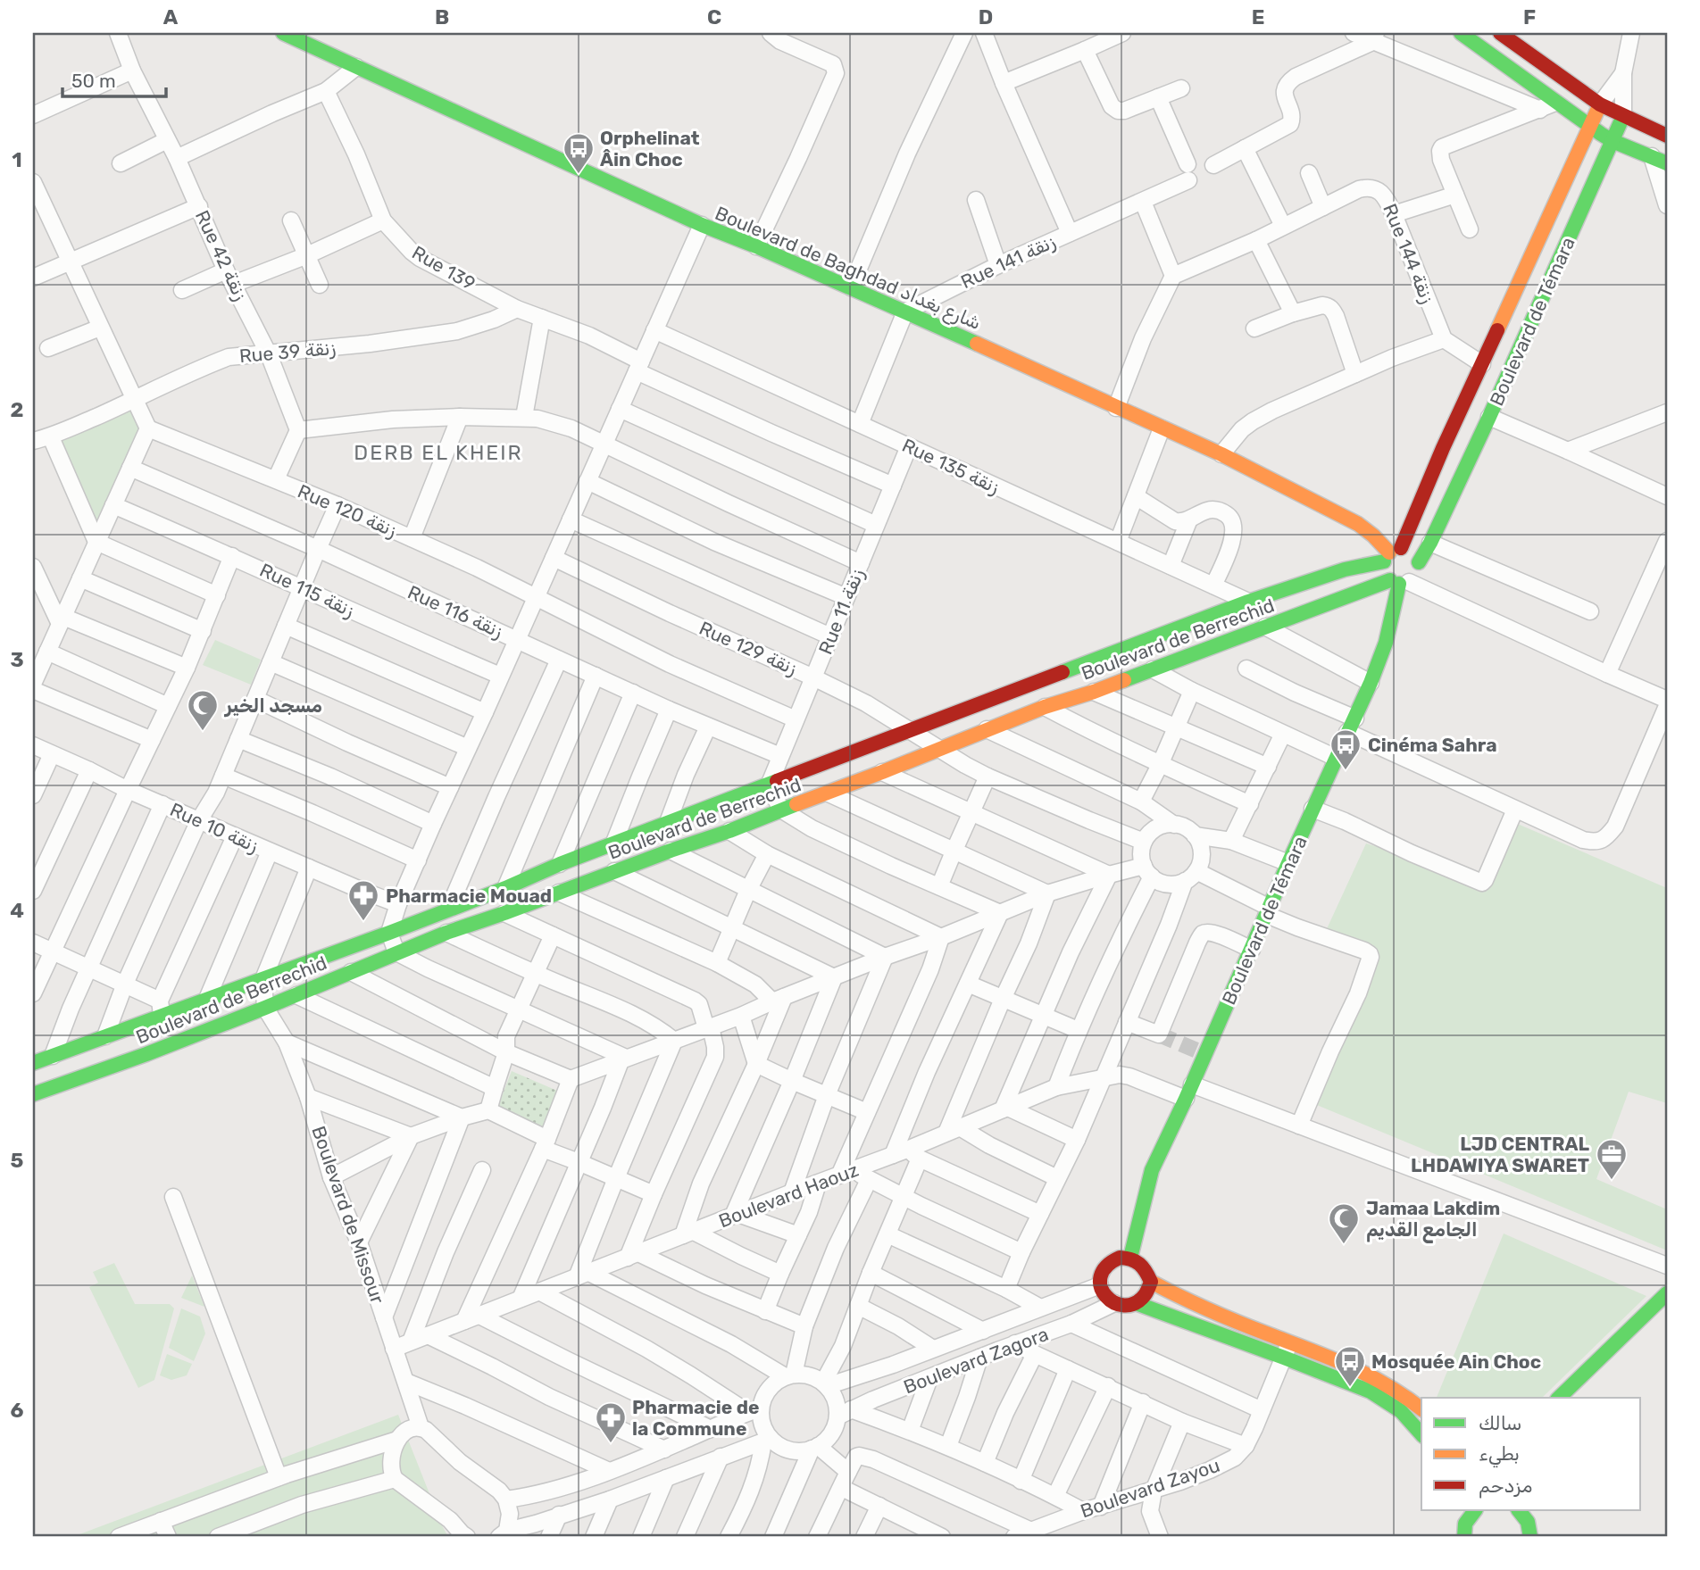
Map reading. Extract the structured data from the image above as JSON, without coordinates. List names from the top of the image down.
{
  "streets": {
    "street": [
      "Rue 144 زنقة",
      "Rue 42 زنقة",
      "Rue 141 زنقة",
      "Rue 139",
      "Boulevard de Baghdad شارع بغداد",
      "Boulevard de Témara",
      "Rue 39 زنقة",
      "Rue 135 زنقة",
      "Rue 120 زنقة",
      "Rue 115 زنقة",
      "Rue 116 زنقة",
      "Rue 11 زنقة",
      "Boulevard de Berrechid",
      "Rue 129 زنقة",
      "Rue 10 زنقة",
      "Boulevard Haouz",
      "Boulevard de Missour",
      "Boulevard Zagora",
      "Boulevard Zayou"
    ]
  },
  "crossings": [
    ["Rue 42 زنقة", "Rue 39 زنقة"],
    ["Rue 141 زنقة", "Boulevard de Baghdad شارع بغداد"],
    ["Rue 139", "Rue 39 زنقة"],
    ["Rue 139", "Rue 11 زنقة"],
    ["Boulevard de Baghdad شارع بغداد", "Boulevard de Témara"],
    ["Boulevard de Baghdad شارع بغداد", "Boulevard de Berrechid"],
    ["Boulevard de Témara", "Boulevard de Berrechid"],
    ["Boulevard de Témara", "Boulevard Haouz"],
    ["Boulevard de Témara", "Boulevard Zagora"],
    ["Rue 135 زنقة", "Rue 11 زنقة"],
    ["Rue 135 زنقة", "Boulevard de Berrechid"],
    ["Rue 120 زنقة", "Rue 11 زنقة"],
    ["Rue 116 زنقة", "Rue 11 زنقة"],
    ["Rue 11 زنقة", "Boulevard de Berrechid"],
    ["Rue 11 زنقة", "Rue 129 زنقة"],
    ["Boulevard de Berrechid", "Rue 129 زنقة"],
    ["Boulevard de Berrechid", "Boulevard de Missour"],
    ["Boulevard Haouz", "Boulevard de Missour"]
  ],
  "districts": ["DERB EL KHEIR"],
  "places": {
    "bus stop": ["Orphelinat Âin Choc", "Cinéma Sahra", "Mosquée Ain Choc"],
    "mosque": ["مسجد الخير", "Jamaa Lakdim الجامع القديم"],
    "pharmacy": ["Pharmacie Mouad", "Pharmacie de la Commune"],
    "office": ["LJD CENTRAL LHDAWIYA SWARET"]
  },
  "legend": ["سالك", "بطيء", "مزدحم"],
  "scale_bar": "50 m",
  "grid": {
    "columns": [
      "A",
      "B",
      "C",
      "D",
      "E",
      "F"
    ],
    "rows": [
      "1",
      "2",
      "3",
      "4",
      "5",
      "6"
    ]
  }
}
